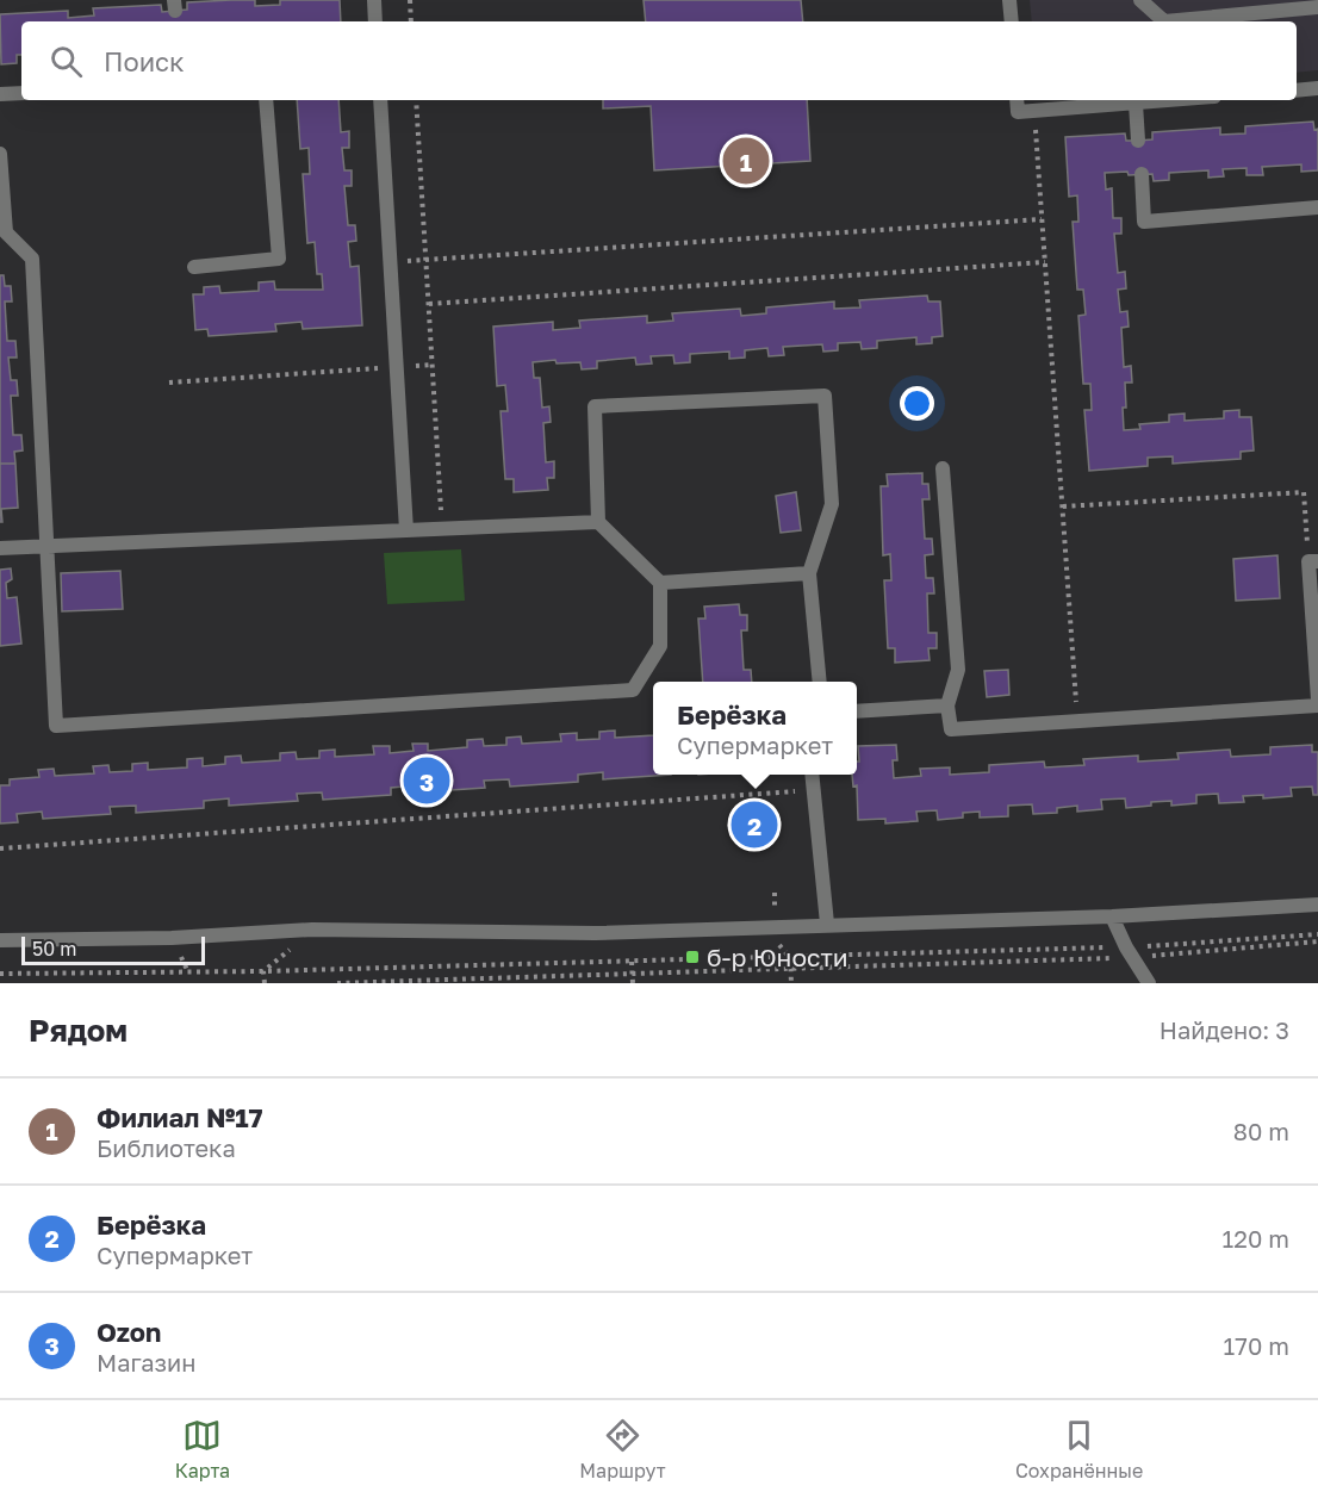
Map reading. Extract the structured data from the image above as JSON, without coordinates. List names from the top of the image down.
{
  "places": {
    "transit": ["б-р Юности"]
  },
  "scale_bar": "50 m",
  "page": {
    "search": "Поиск",
    "pins": ["1", "3", "2"],
    "popup": ["Берёзка", "Супермаркет"],
    "scale": "50 m",
    "heading": ["Рядом", "Найдено: 3"],
    "list": [
      {
        "mark": "1",
        "name": "Филиал №17",
        "note": "Библиотека",
        "value": "80 m"
      },
      {
        "mark": "2",
        "name": "Берёзка",
        "note": "Супермаркет",
        "value": "120 m"
      },
      {
        "mark": "3",
        "name": "Ozon",
        "note": "Магазин",
        "value": "170 m"
      }
    ],
    "nav": ["Карта", "Маршрут", "Сохранённые"]
  }
}
